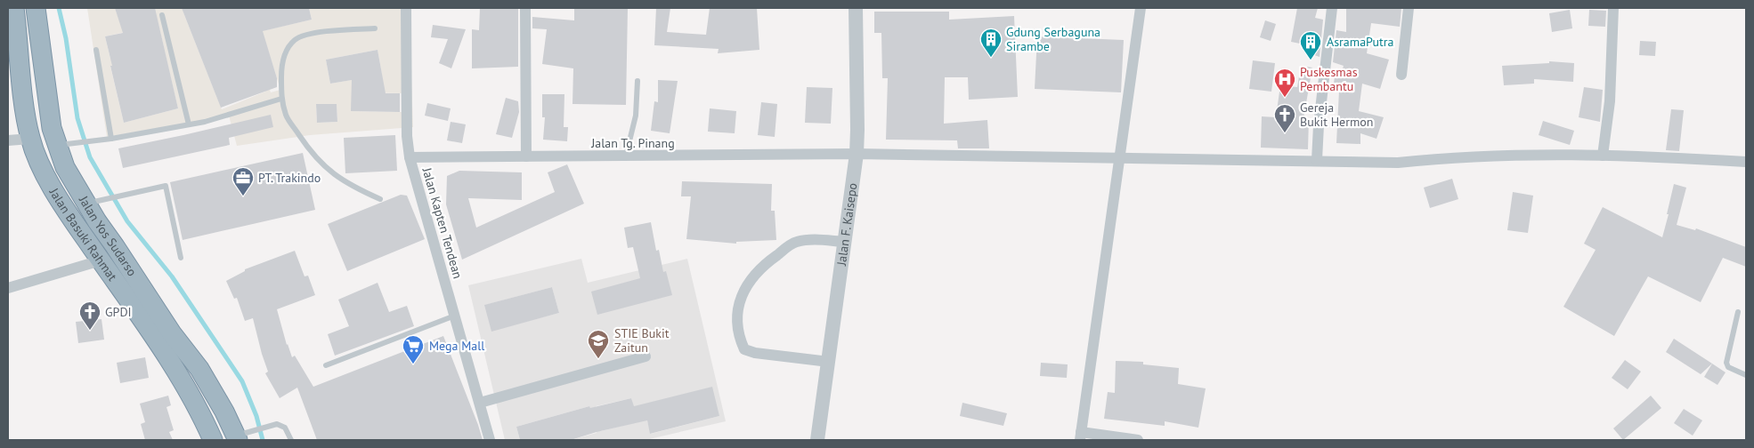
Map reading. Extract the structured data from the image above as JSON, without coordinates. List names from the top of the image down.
{
  "streets": {
    "highway": ["Jalan Basuki Rahmat", "Jalan Yos Sudarso"],
    "street": ["Jalan Tg. Pinang", "Jalan Kapten Tendean", "Jalan F. Kaisepo"]
  },
  "crossings": [
    ["Jalan Tg. Pinang", "Jalan Kapten Tendean"],
    ["Jalan Tg. Pinang", "Jalan F. Kaisepo"]
  ],
  "places": {
    "building": ["Gdung Serbaguna Sirambe", "AsramaPutra"],
    "hospital": ["Puskesmas Pembantu"],
    "church": ["Gereja Bukit Hermon", "GPDI"],
    "office": ["PT. Trakindo"],
    "school or university": ["STIE Bukit Zaitun"],
    "supermarket": ["Mega Mall"]
  }
}
